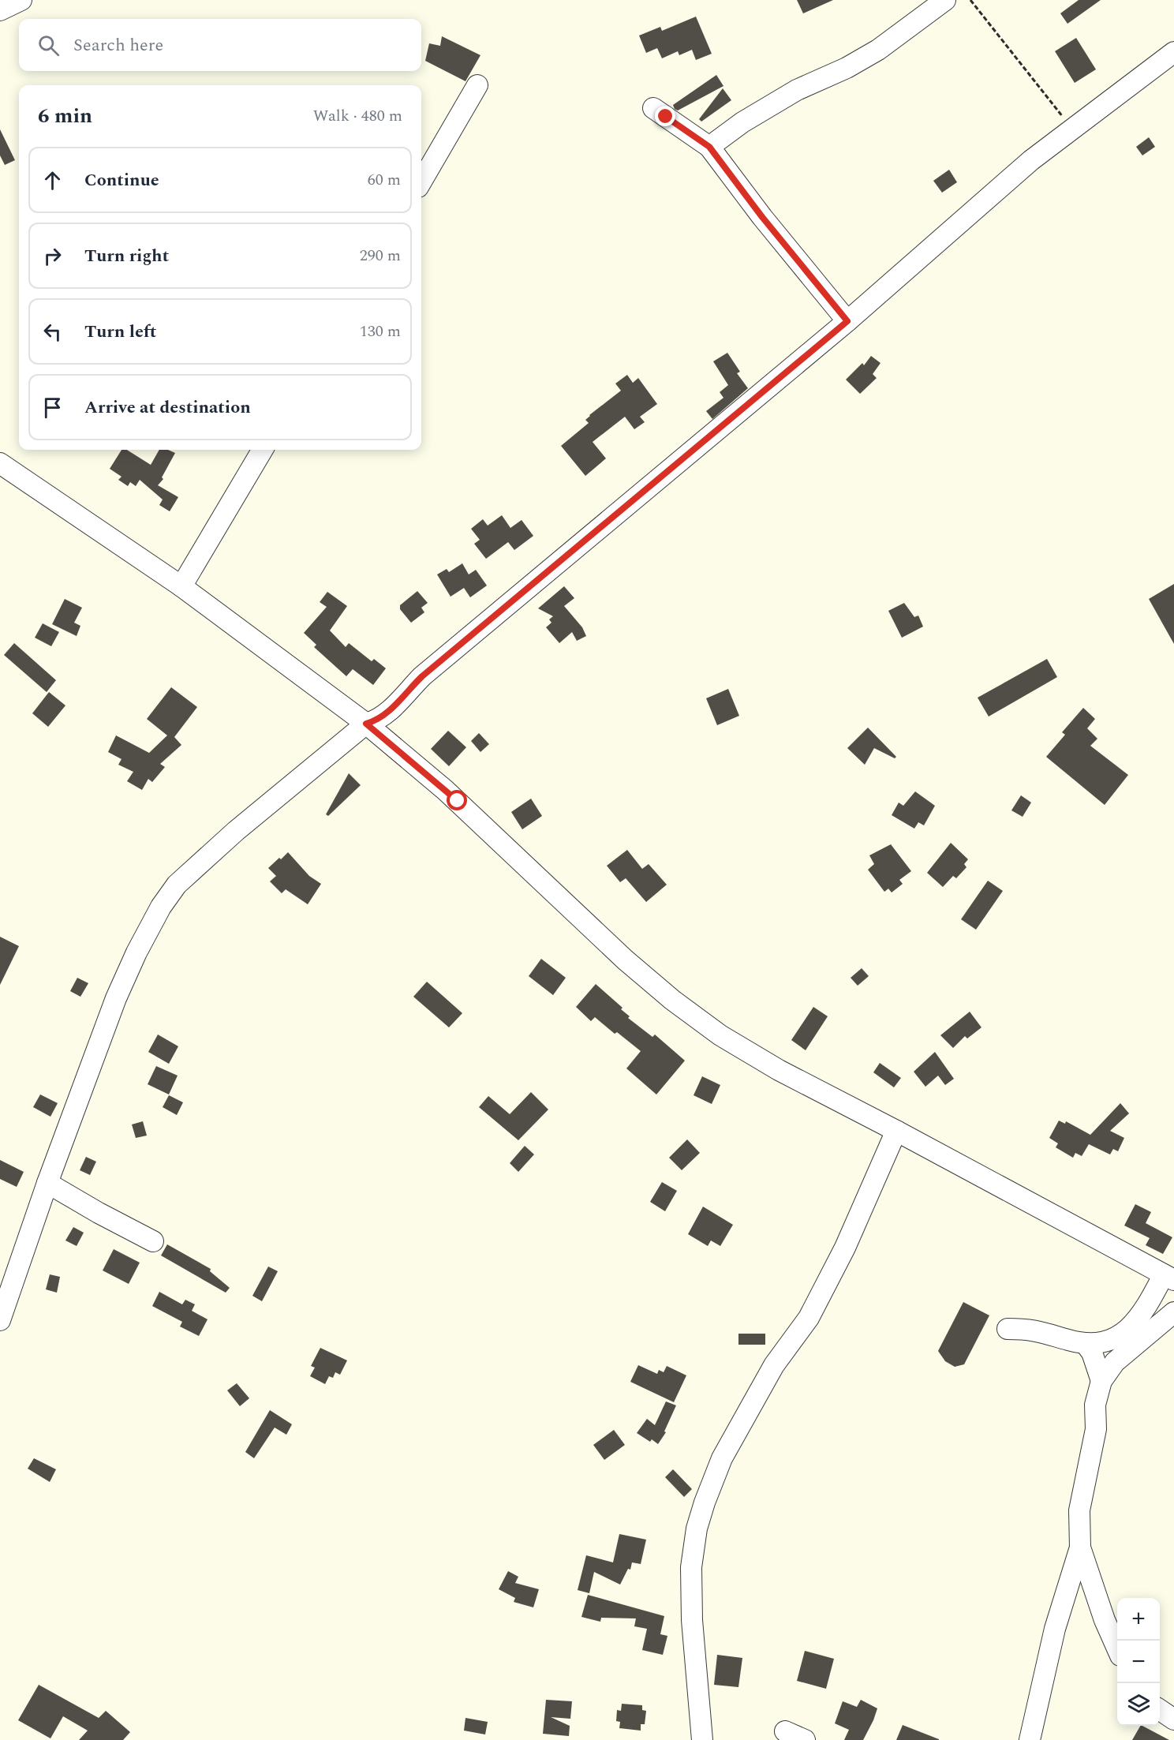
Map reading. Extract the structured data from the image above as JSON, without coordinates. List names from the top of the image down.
{
  "page": {
    "search": "Search here",
    "heading": ["6 min", "Walk · 480 m"],
    "list": [
      ["Continue", "60 m"],
      ["Turn right", "290 m"],
      ["Turn left", "130 m"],
      "Arrive at destination"
    ],
    "map_buttons": ["+", "−"]
  }
}
